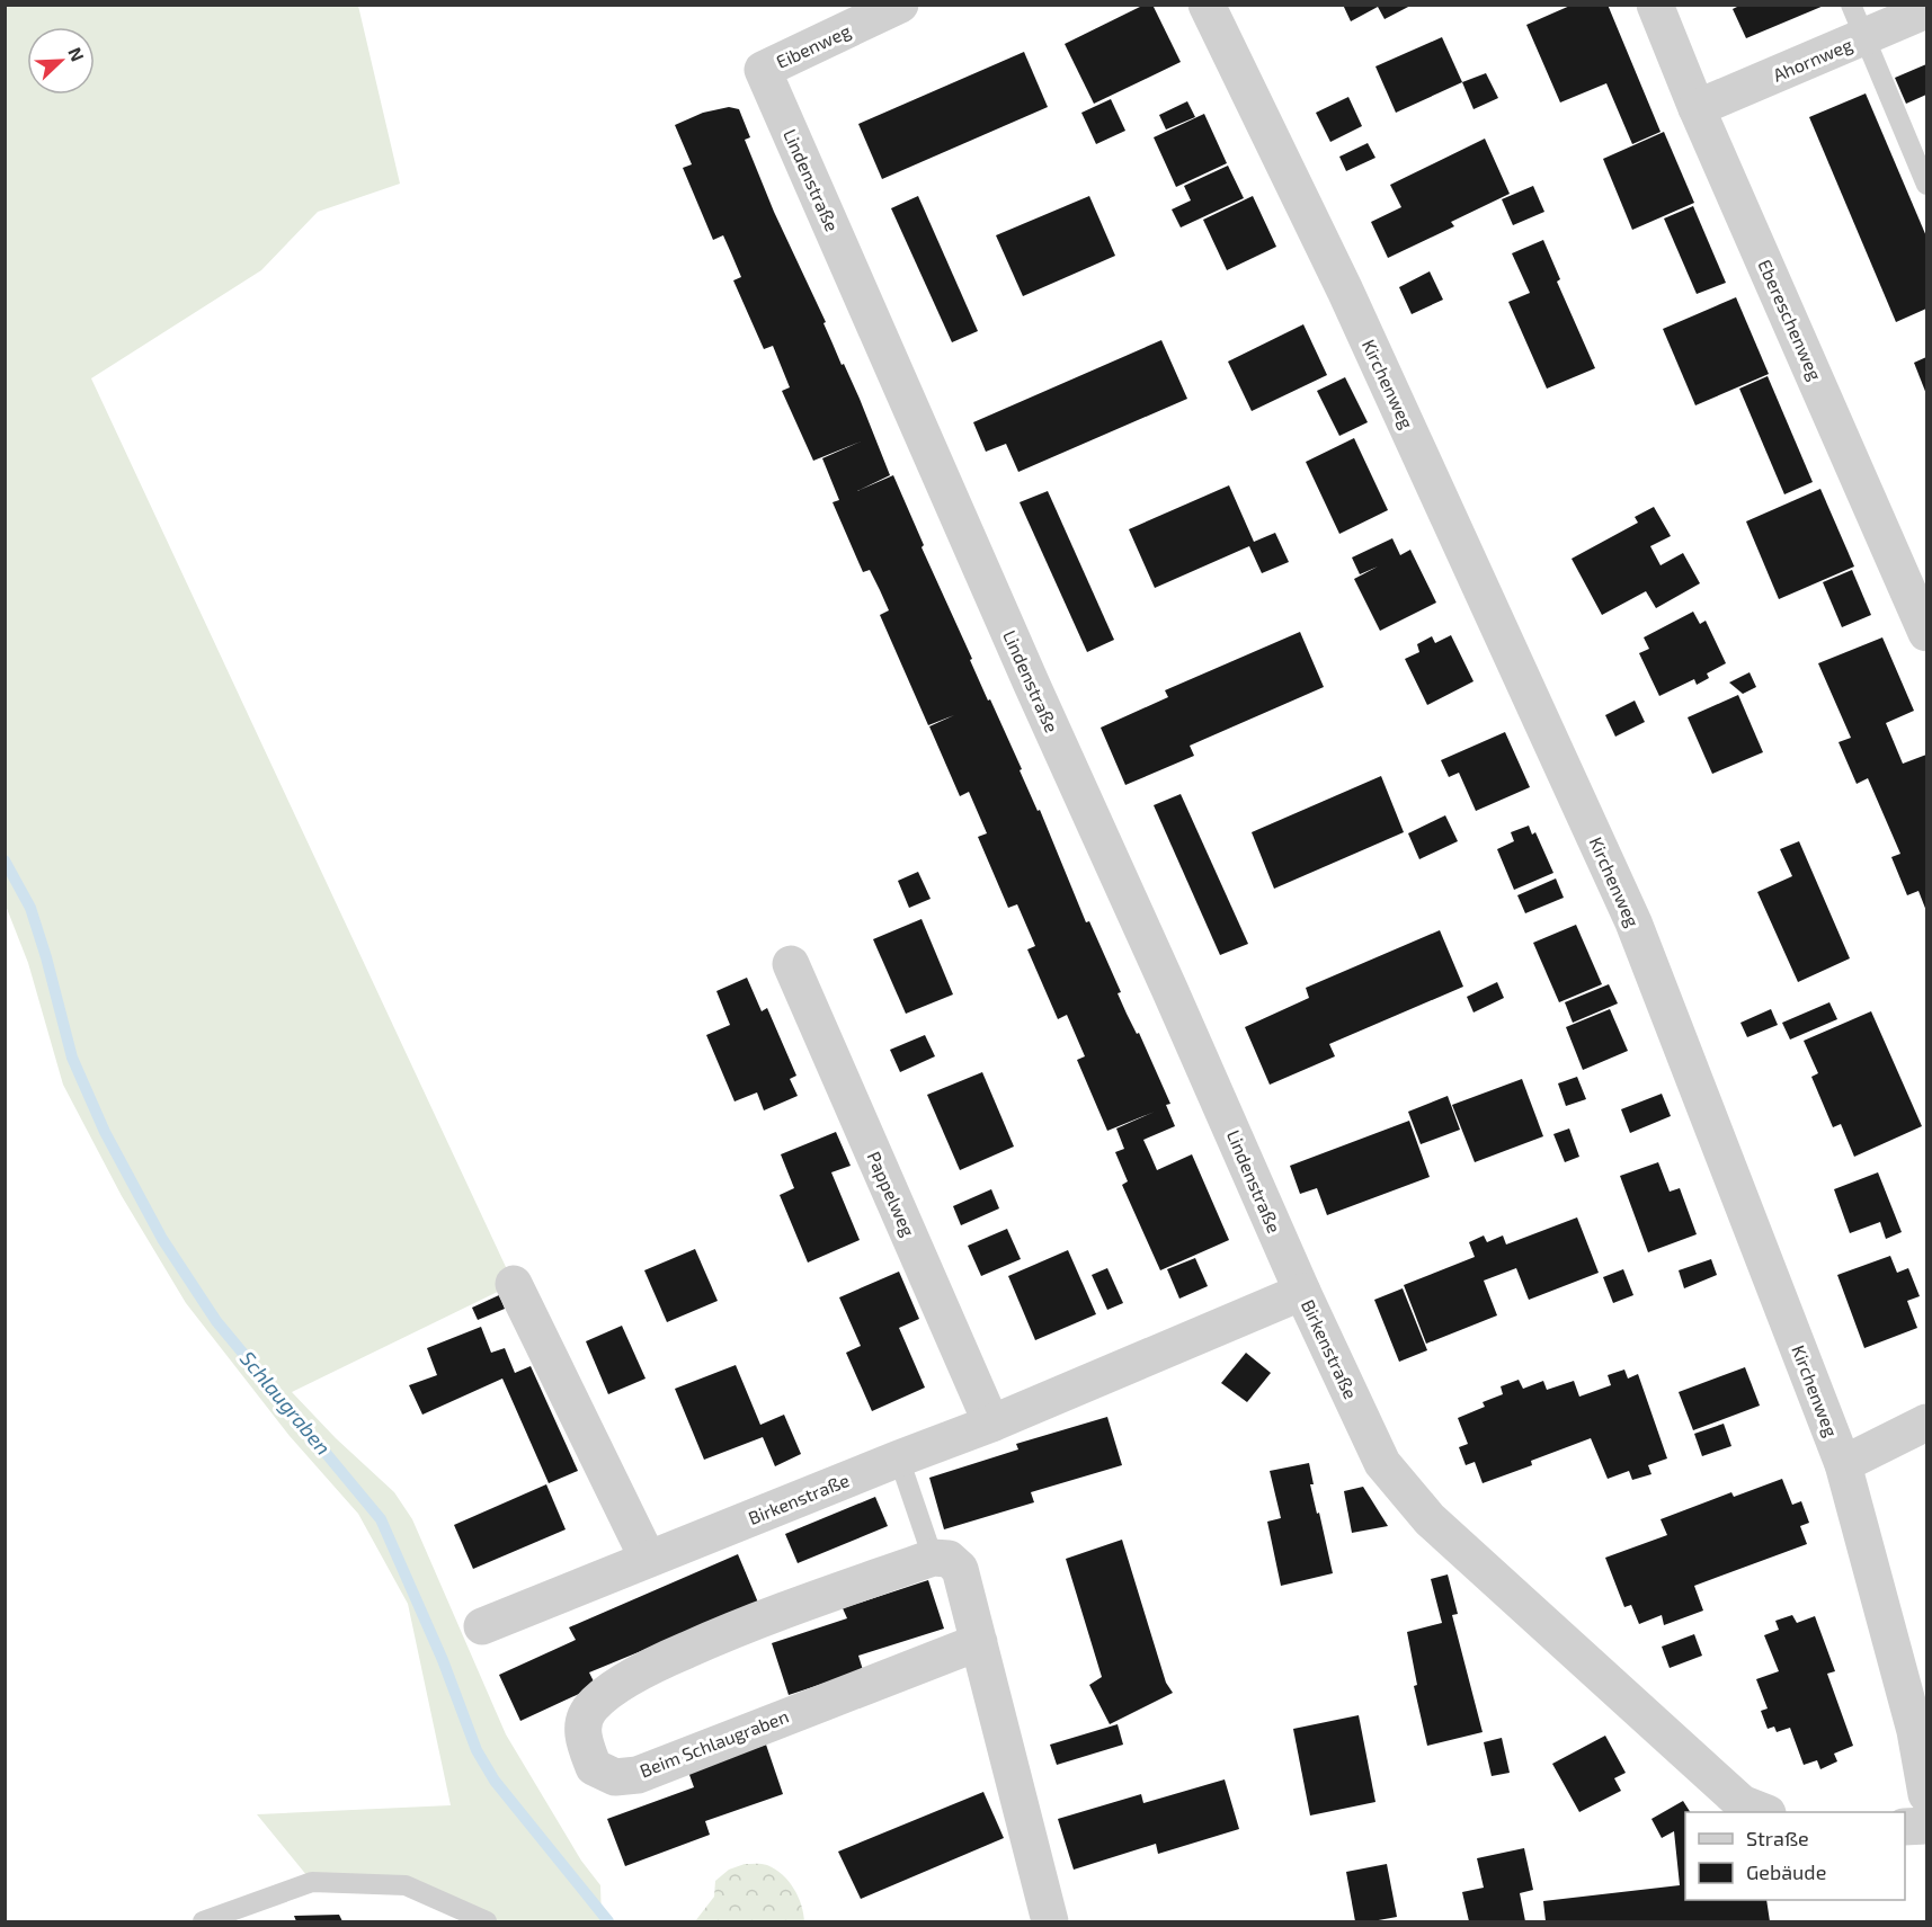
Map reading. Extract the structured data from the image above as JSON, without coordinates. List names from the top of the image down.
{
  "streets": {
    "street": [
      "Eibenweg",
      "Ahornweg",
      "Lindenstraße",
      "Ebereschenweg",
      "Kirchenweg",
      "Pappelweg",
      "Birkenstraße",
      "Beim Schlaugraben"
    ]
  },
  "crossings": [
    ["Eibenweg", "Lindenstraße"],
    ["Ahornweg", "Ebereschenweg"],
    ["Lindenstraße", "Birkenstraße"],
    ["Pappelweg", "Birkenstraße"]
  ],
  "water": ["Schlaugraben"],
  "legend": ["Straße", "Gebäude"],
  "north": "top right"
}
